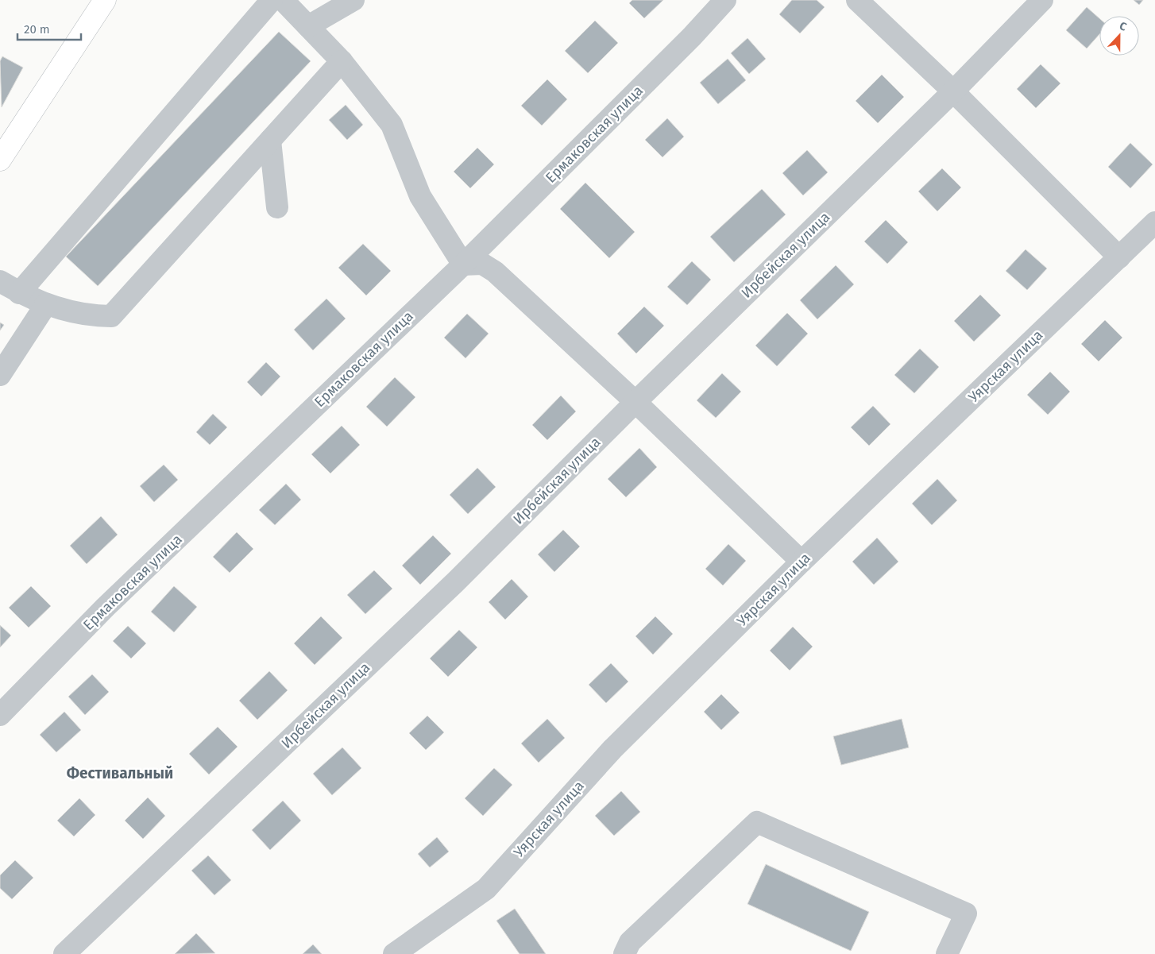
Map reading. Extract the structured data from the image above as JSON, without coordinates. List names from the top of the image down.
{
  "streets": {
    "street": ["Ермаковская улица", "Ирбейская улица", "Уярская улица"]
  },
  "districts": ["Фестивальный"],
  "scale_bar": "20 m",
  "north": "top"
}
